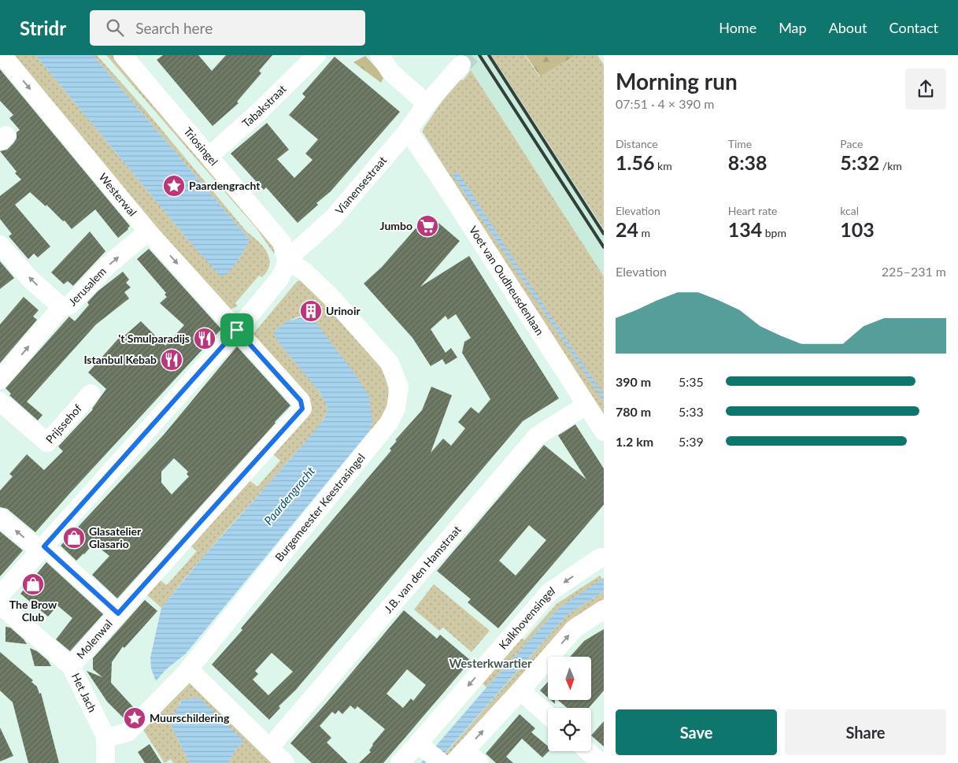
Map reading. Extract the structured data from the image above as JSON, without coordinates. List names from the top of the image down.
{
  "streets": {
    "street": [
      "Tabakstraat",
      "Triosingel",
      "Vianensestraat",
      "Westerwal",
      "Voet van Oudheusdenlaan",
      "Jerusalem",
      "Prijssehof",
      "Burgemeester Keestrasingel",
      "J.B. van den Hamstraat",
      "Kalkhovensingel",
      "Molenwal",
      "Het Jach"
    ]
  },
  "crossings": [
    ["Tabakstraat", "Triosingel"],
    ["Triosingel", "Vianensestraat"],
    ["Triosingel", "Burgemeester Keestrasingel"],
    ["Vianensestraat", "Voet van Oudheusdenlaan"],
    ["Vianensestraat", "Burgemeester Keestrasingel"],
    ["Westerwal", "Jerusalem"],
    ["Westerwal", "Molenwal"],
    ["Voet van Oudheusdenlaan", "J.B. van den Hamstraat"],
    ["Burgemeester Keestrasingel", "Het Jach"],
    ["Molenwal", "Het Jach"]
  ],
  "one_way": ["Westerwal"],
  "districts": ["Westerkwartier"],
  "water": ["Paardengracht"],
  "places": {
    "place": ["Paardengracht", "Muurschildering"],
    "supermarket": ["Jumbo"],
    "building": ["Urinoir"],
    "restaurant": ["'t Smulparadijs", "Istanbul Kebab"],
    "shop": ["Glasatelier Glasario", "The Brow Club"]
  },
  "north": "bottom",
  "page": {
    "header": "Stridr",
    "search": "Search here",
    "nav": [
      "Home",
      "Map",
      "About",
      "Contact"
    ],
    "heading": ["Morning run", "07:51 · 4 × 390 m"],
    "stats": [
      ["Distance", "1.56 km"],
      ["Time", "8:38"],
      ["Pace", "5:32 /km"],
      ["Elevation", "24 m"],
      ["Heart rate", "134 bpm"],
      ["kcal", "103"]
    ],
    "chart": ["Elevation", "225–231 m"],
    "list": [
      {
        "name": "390 m",
        "note": "5:35"
      },
      {
        "name": "780 m",
        "note": "5:33"
      },
      {
        "name": "1.2 km",
        "note": "5:39"
      }
    ],
    "buttons": ["Save", "Share"]
  }
}
